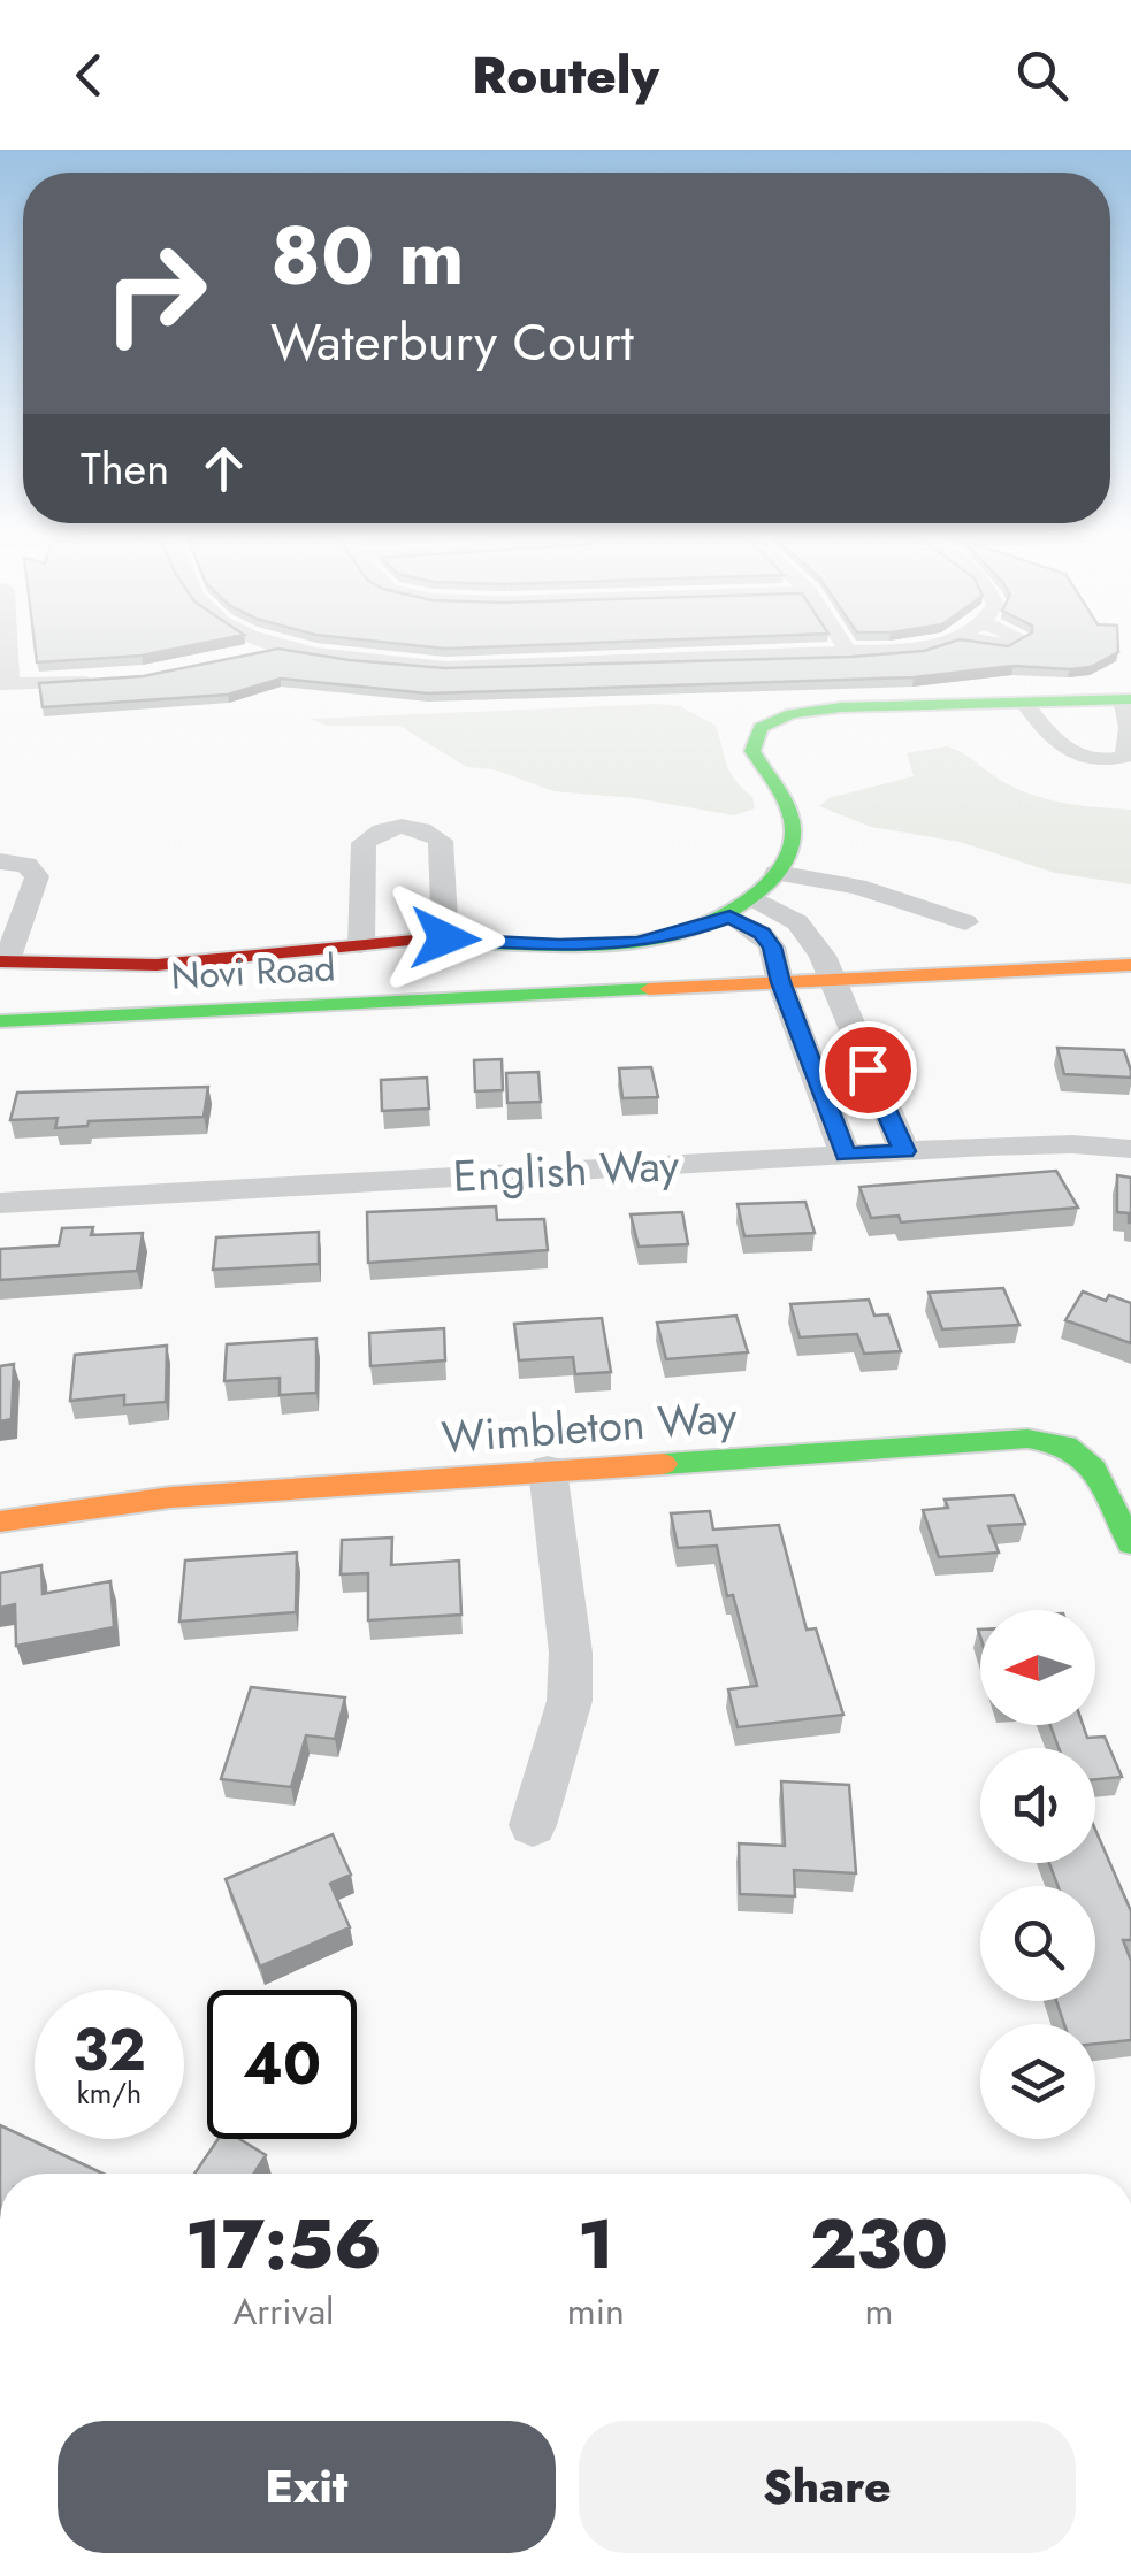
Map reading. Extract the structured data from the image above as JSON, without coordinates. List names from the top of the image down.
{
  "streets": {
    "street": ["Novi Road", "English Way", "Wimbleton Way"]
  },
  "north": "left",
  "page": {
    "header": "Routely",
    "turn": ["80 m", "Waterbury Court"],
    "then": "Then",
    "speed": "32 km/h",
    "limit": "40",
    "eta": [
      "17:56",
      "Arrival",
      "1",
      "min",
      "230",
      "m"
    ],
    "buttons": ["Exit", "Share"]
  }
}
